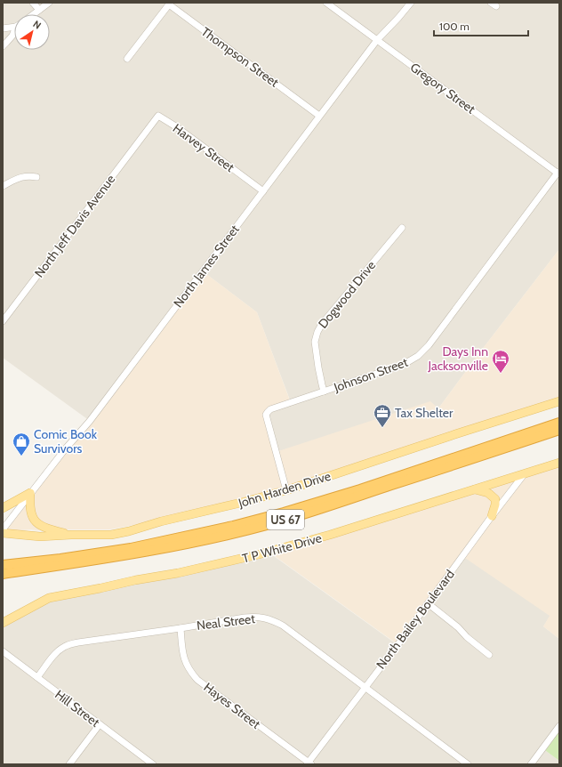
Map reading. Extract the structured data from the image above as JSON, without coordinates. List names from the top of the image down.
{
  "streets": {
    "highway": ["US 67"],
    "main road": ["John Harden Drive", "T P White Drive"],
    "street": [
      "Thompson Street",
      "Gregory Street",
      "Harvey Street",
      "North Jeff Davis Avenue",
      "North James Street",
      "Dogwood Drive",
      "Johnson Street",
      "North Bailey Boulevard",
      "Neal Street",
      "Hayes Street",
      "Hill Street"
    ]
  },
  "crossings": [
    ["Thompson Street", "North James Street"],
    ["Gregory Street", "North James Street"],
    ["Gregory Street", "Johnson Street"],
    ["Harvey Street", "North Jeff Davis Avenue"],
    ["Harvey Street", "North James Street"],
    ["Dogwood Drive", "Johnson Street"],
    ["Johnson Street", "John Harden Drive"],
    ["T P White Drive", "North Bailey Boulevard"],
    ["North Bailey Boulevard", "Neal Street"],
    ["North Bailey Boulevard", "Hayes Street"],
    ["Neal Street", "Hayes Street"],
    ["Neal Street", "Hill Street"]
  ],
  "places": {
    "hotel": ["Days Inn Jacksonville"],
    "office": ["Tax Shelter"],
    "shop": ["Comic Book Survivors"]
  },
  "scale_bar": "100 m",
  "north": "top right"
}
